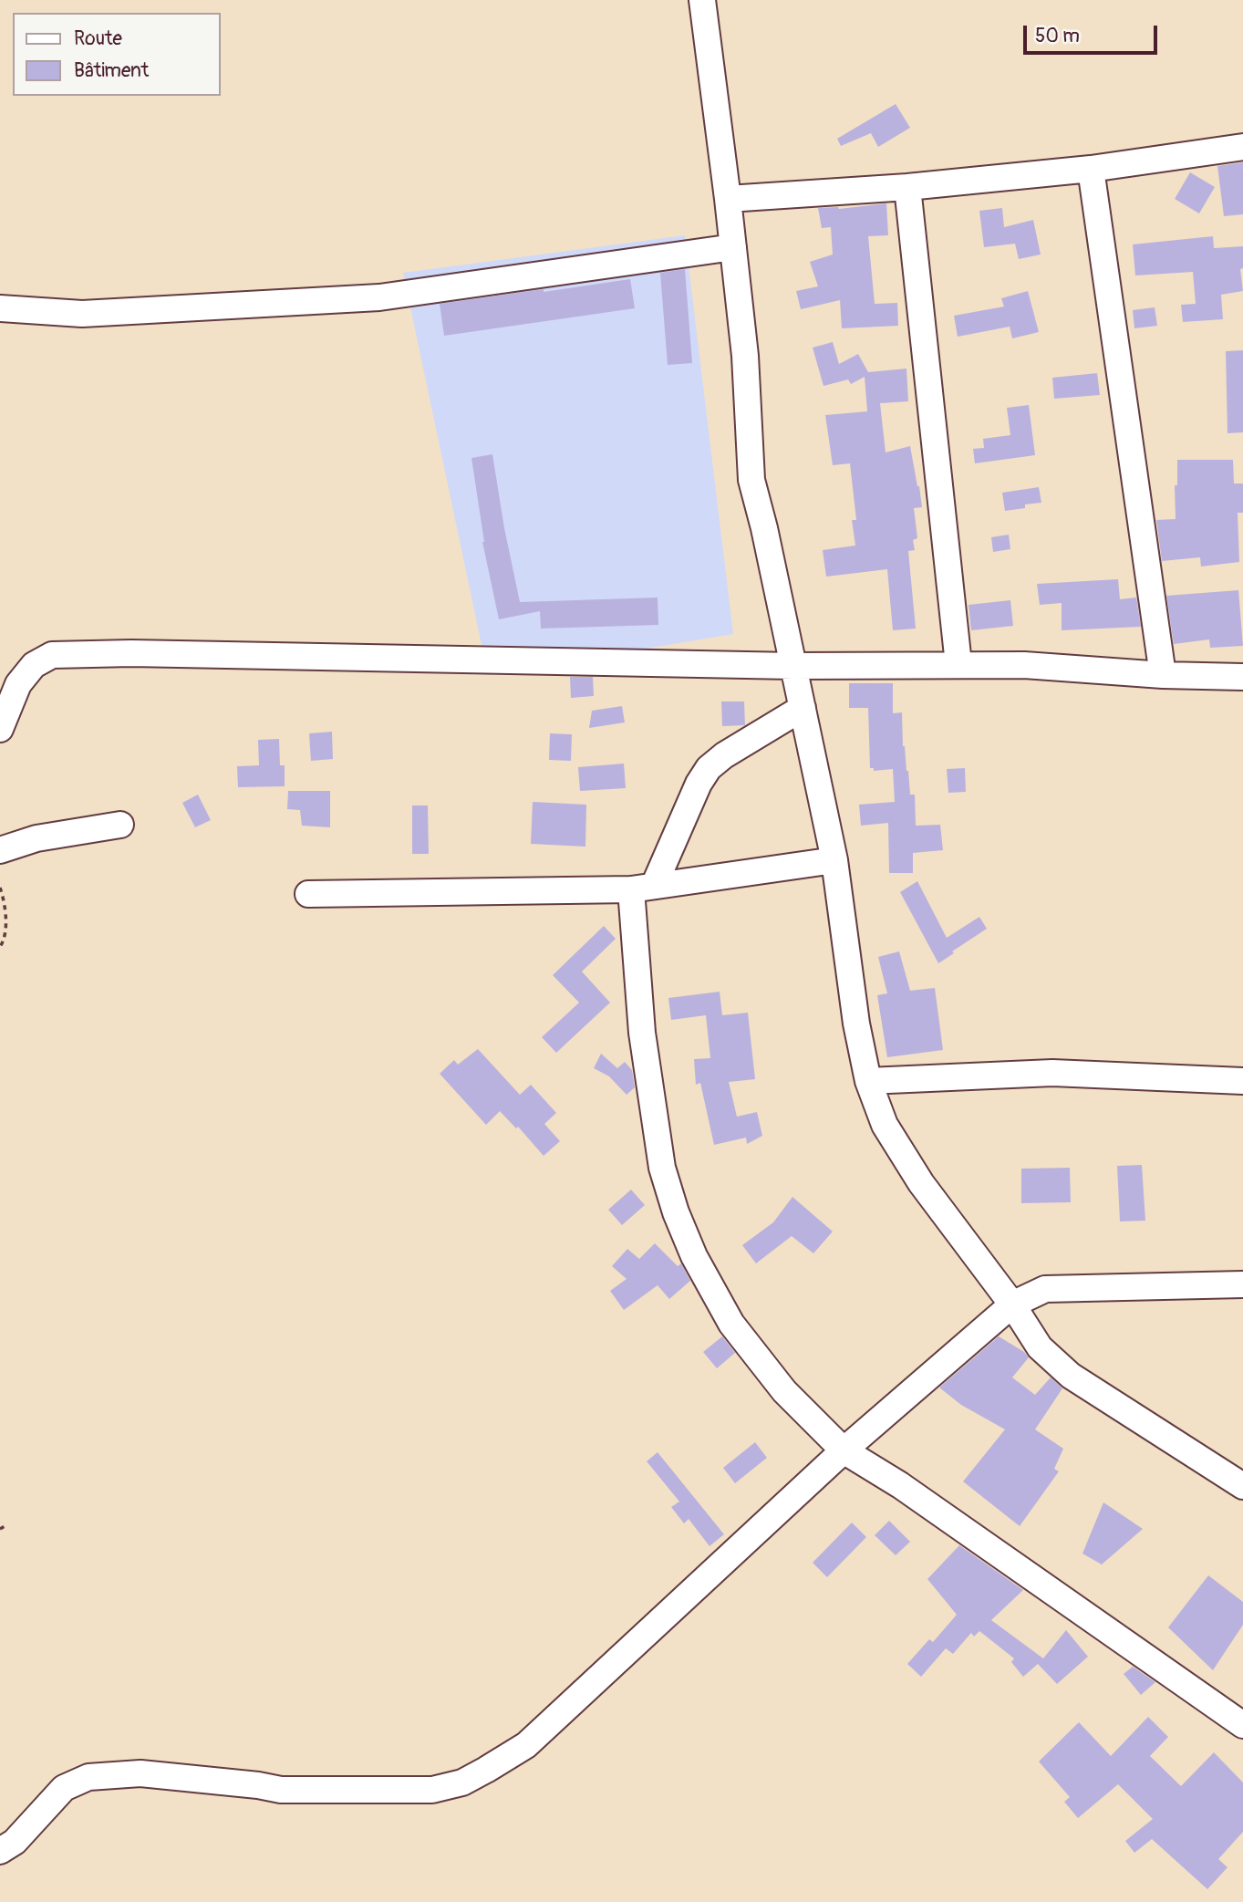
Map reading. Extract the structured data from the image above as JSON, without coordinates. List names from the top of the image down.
{
  "legend": ["Route", "Bâtiment"],
  "scale_bar": "50 m"
}
